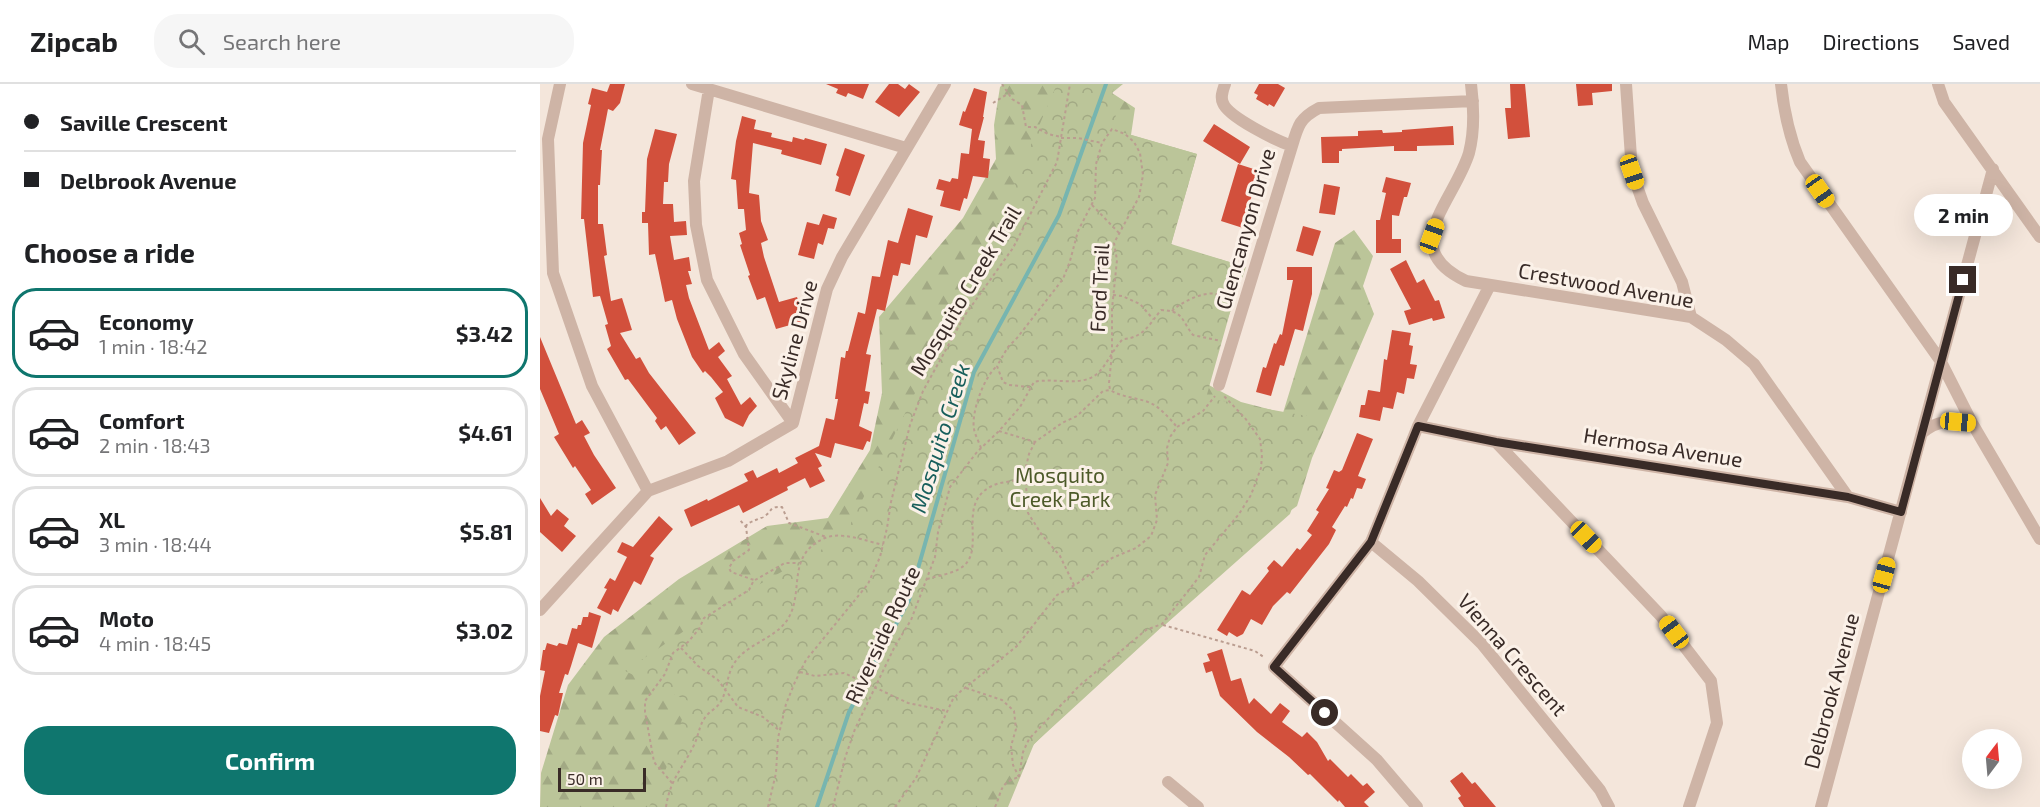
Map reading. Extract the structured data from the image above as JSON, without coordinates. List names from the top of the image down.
{
  "streets": {
    "street": [
      "Glencanyon Drive",
      "Crestwood Avenue",
      "Skyline Drive",
      "Hermosa Avenue",
      "Vienna Crescent",
      "Delbrook Avenue"
    ],
    "path": ["Ford Trail", "Mosquito Creek Trail", "Riverside Route"]
  },
  "crossings": [
    ["Crestwood Avenue", "Hermosa Avenue"],
    ["Hermosa Avenue", "Delbrook Avenue"]
  ],
  "water": ["Mosquito Creek"],
  "parks": ["Mosquito Creek Park"],
  "scale_bar": "50 m",
  "north": "top",
  "page": {
    "header": "Zipcab",
    "search": "Search here",
    "nav": ["Map", "Directions", "Saved"],
    "banner": ["Saville Crescent", "Delbrook Avenue"],
    "bubble": "2 min",
    "heading": "Choose a ride",
    "list": [
      {
        "name": "Economy",
        "note": "1 min · 18:42",
        "value": "$3.42"
      },
      {
        "name": "Comfort",
        "note": "2 min · 18:43",
        "value": "$4.61"
      },
      {
        "name": "XL",
        "note": "3 min · 18:44",
        "value": "$5.81"
      },
      {
        "name": "Moto",
        "note": "4 min · 18:45",
        "value": "$3.02"
      }
    ],
    "buttons": "Confirm",
    "scale": "50 m"
  }
}
